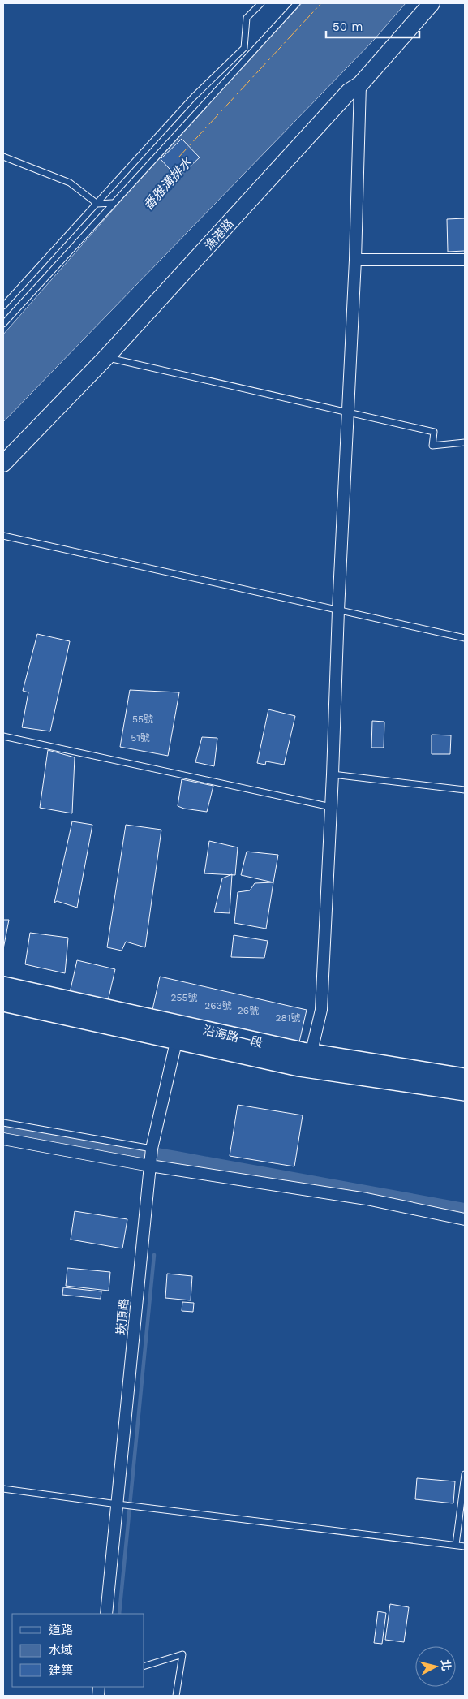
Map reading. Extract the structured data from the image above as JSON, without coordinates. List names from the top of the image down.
{
  "streets": {
    "main road": ["沿海路一段"],
    "street": ["漁港路", "崁頂路"]
  },
  "crossings": [
    ["沿海路一段", "崁頂路"]
  ],
  "water": ["番雅溝排水"],
  "house_numbers": [
    "55號",
    "51號",
    "255號",
    "263號",
    "26號",
    "281號"
  ],
  "legend": ["道路", "水域", "建築"],
  "scale_bar": "50 m",
  "north": "right"
}
